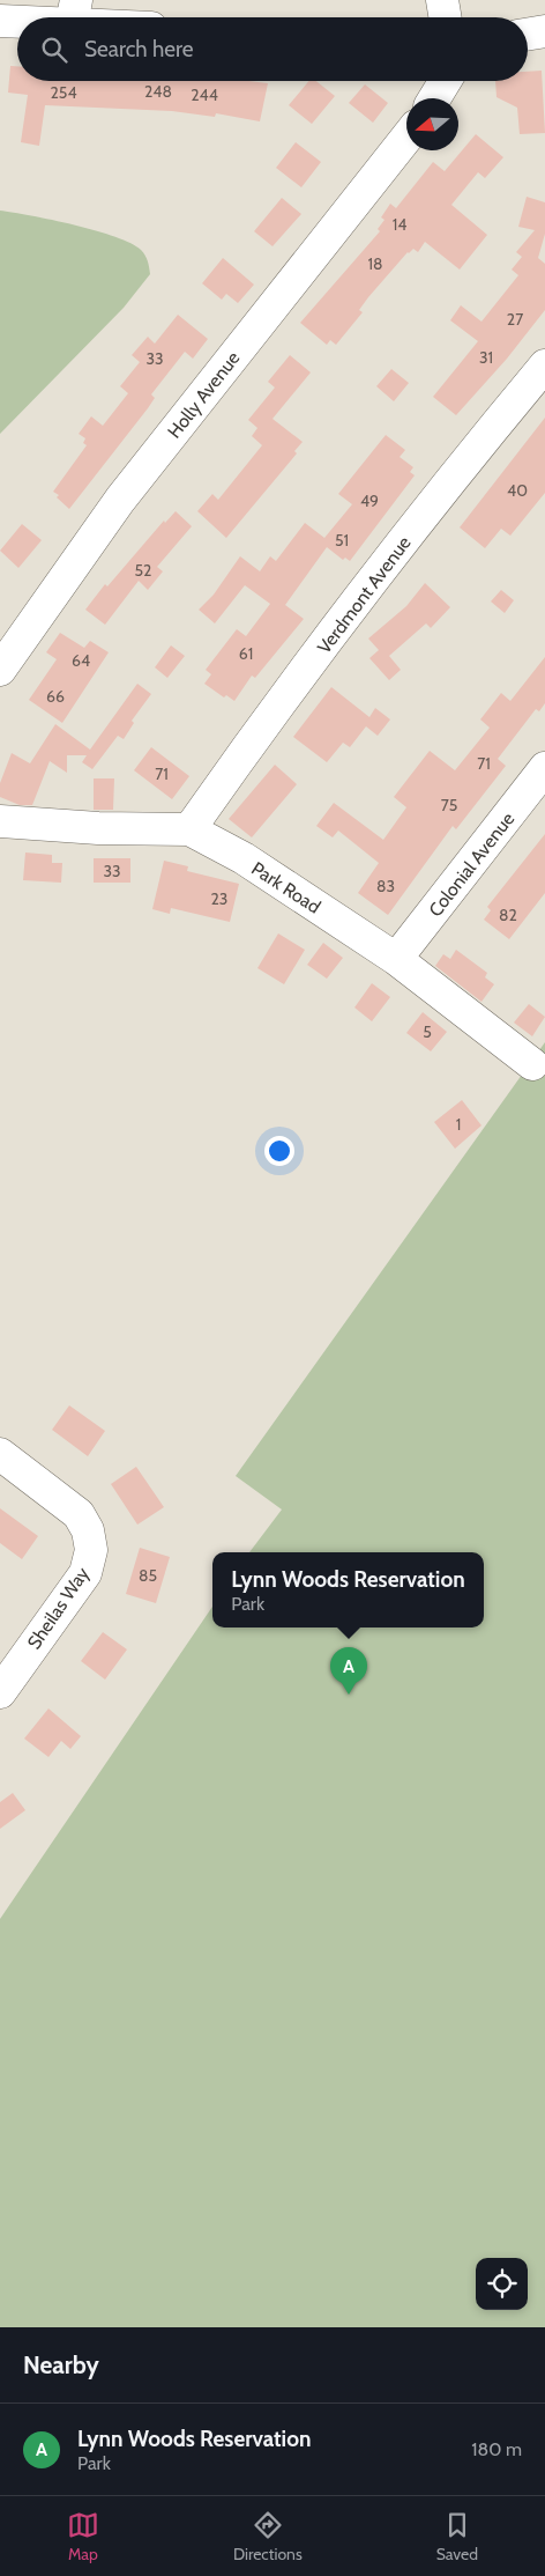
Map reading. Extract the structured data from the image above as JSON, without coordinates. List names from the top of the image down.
{
  "streets": {
    "street": [
      "Holly Avenue",
      "Verdmont Avenue",
      "Colonial Avenue",
      "Park Road",
      "Sheilas Way"
    ]
  },
  "crossings": [
    ["Verdmont Avenue", "Park Road"],
    ["Colonial Avenue", "Park Road"]
  ],
  "house_numbers": [
    "248",
    "254",
    "244",
    "14",
    "18",
    "27",
    "31",
    "33",
    "40",
    "49",
    "51",
    "52",
    "61",
    "64",
    "66",
    "71",
    "71",
    "75",
    "33",
    "83",
    "23",
    "82",
    "5",
    "1",
    "85"
  ],
  "north": "left",
  "page": {
    "search": "Search here",
    "popup": ["Lynn Woods Reservation", "Park"],
    "pins": "A",
    "heading": "Nearby",
    "list": [
      {
        "mark": "A",
        "name": "Lynn Woods Reservation",
        "note": "Park",
        "value": "180 m"
      }
    ],
    "nav": ["Map", "Directions", "Saved"]
  }
}
